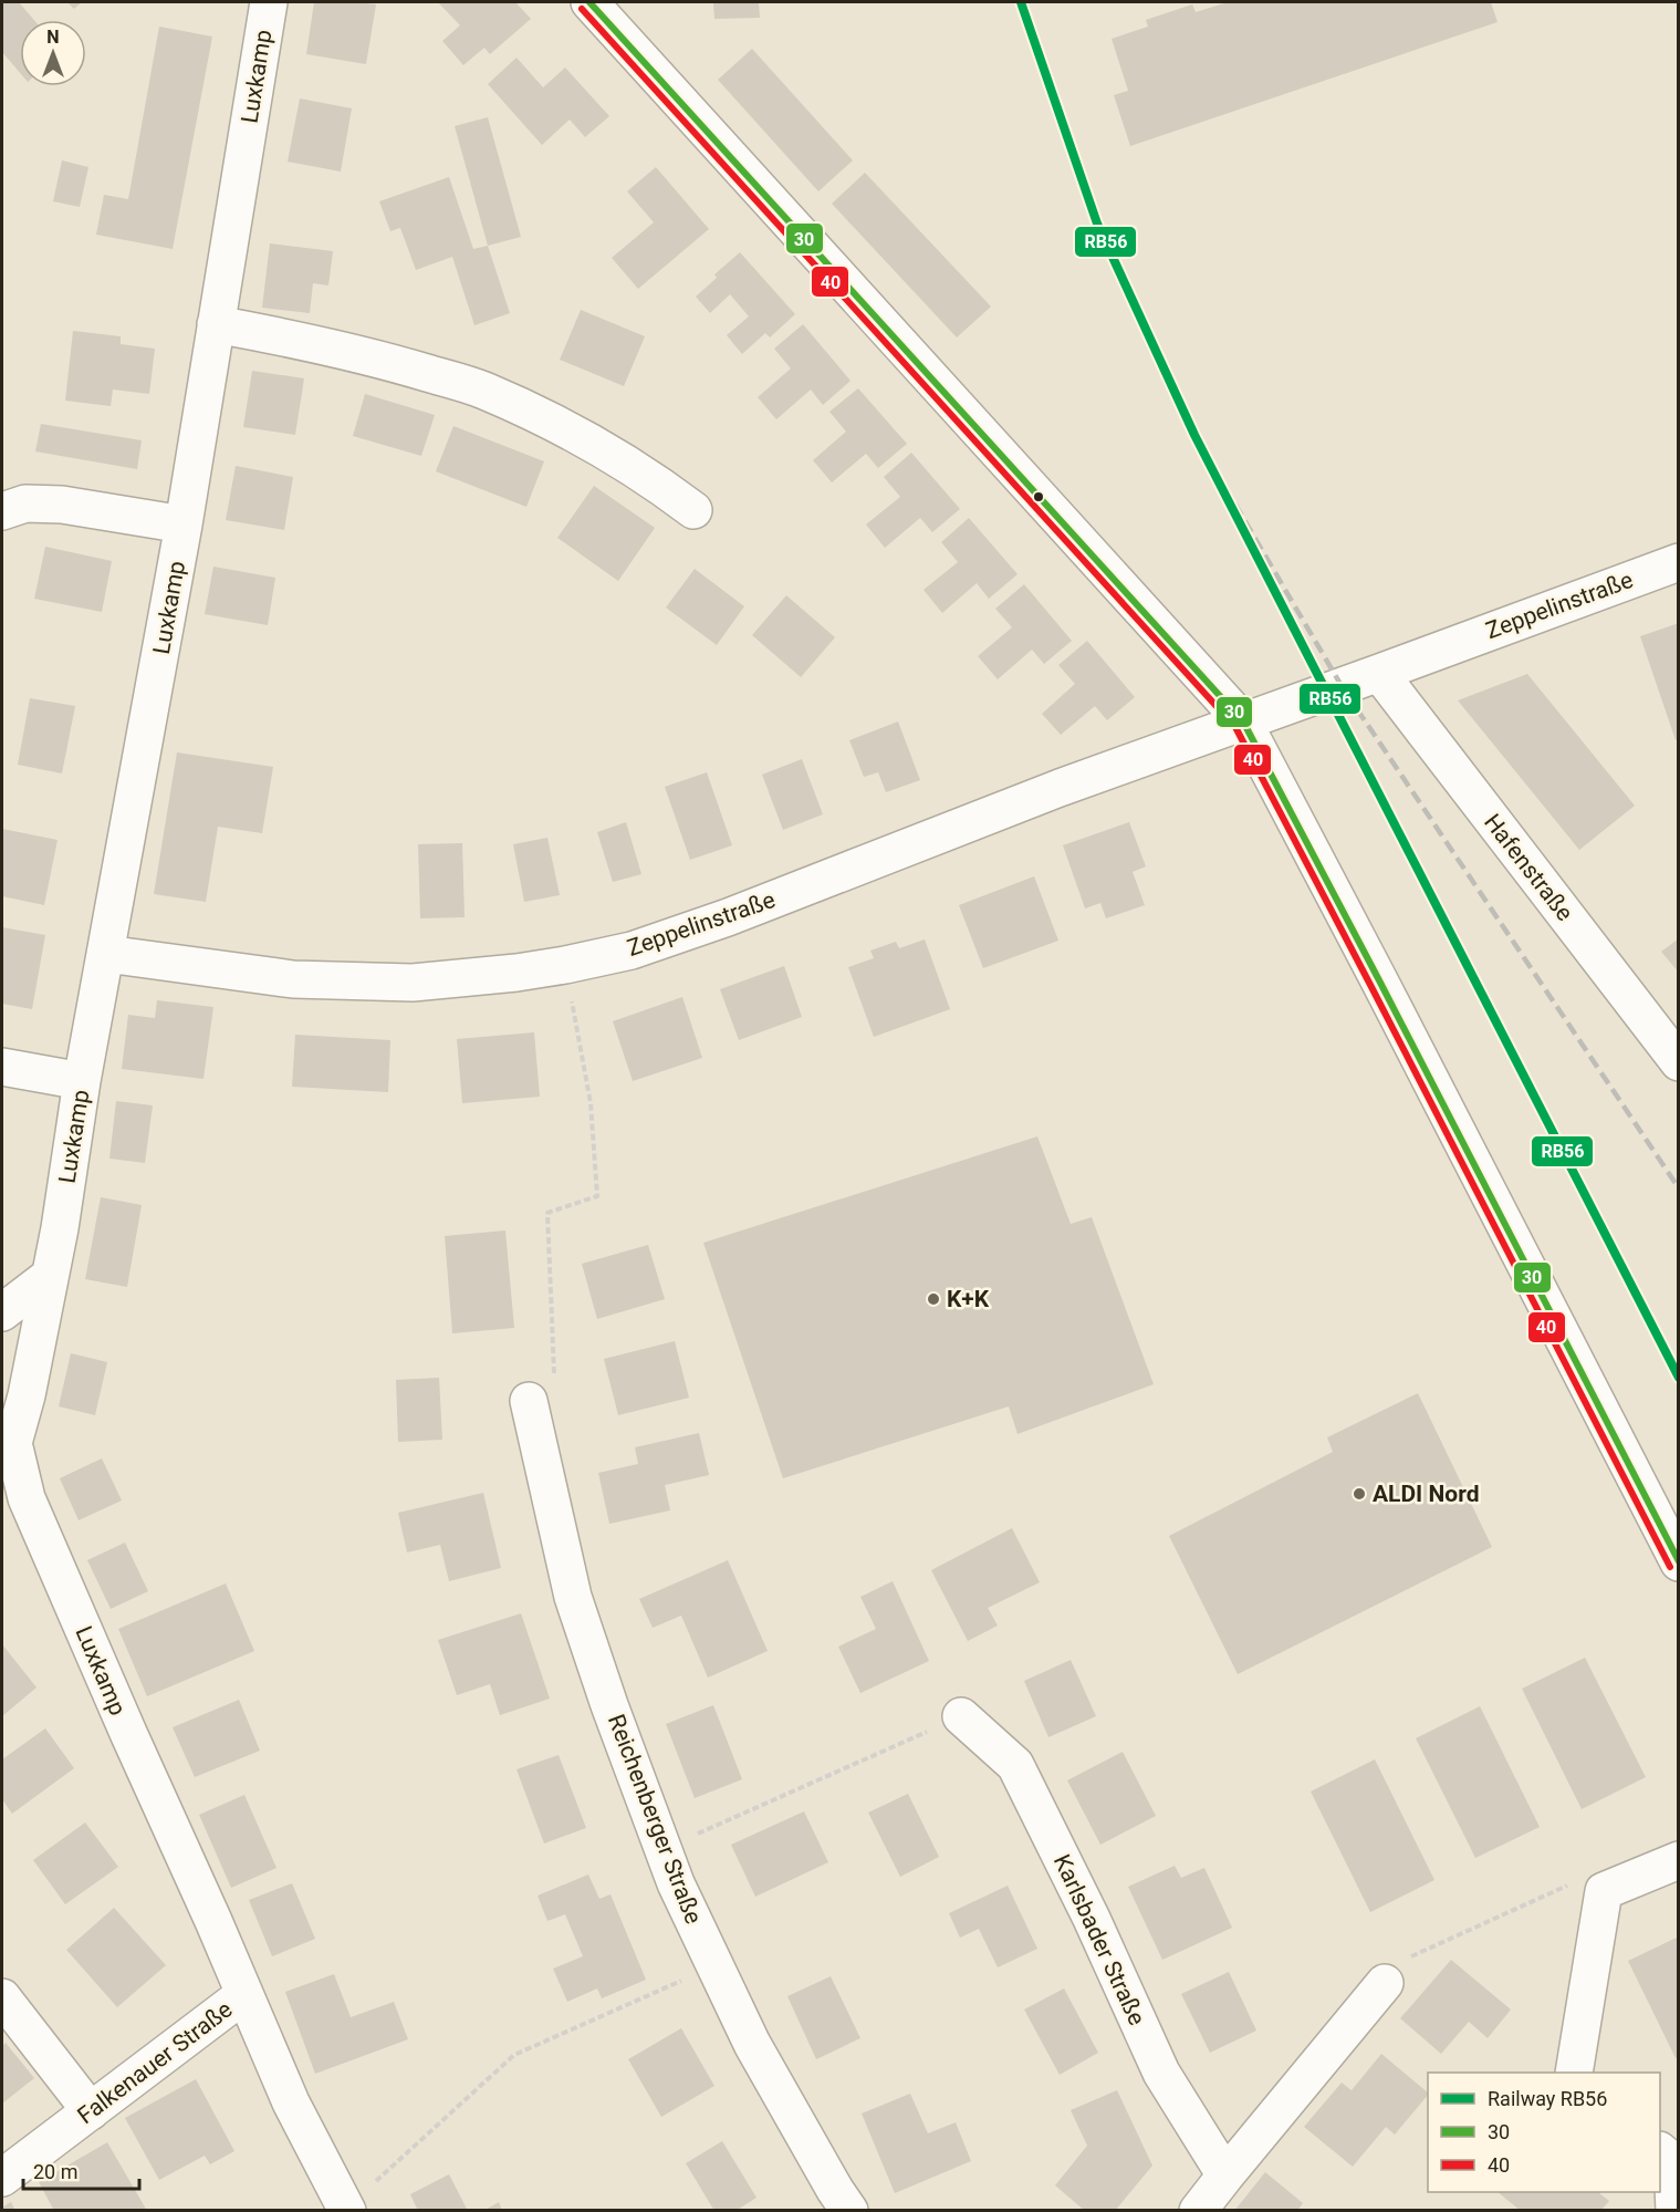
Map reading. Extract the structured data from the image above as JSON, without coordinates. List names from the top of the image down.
{
  "streets": {
    "street": [
      "Luxkamp",
      "Zeppelinstraße",
      "Hafenstraße",
      "Reichenberger Straße",
      "Karlsbader Straße",
      "Falkenauer Straße"
    ]
  },
  "crossings": [
    ["Luxkamp", "Zeppelinstraße"],
    ["Luxkamp", "Falkenauer Straße"],
    ["Zeppelinstraße", "Hafenstraße"]
  ],
  "places": ["K+K", "ALDI Nord"],
  "lines": ["rail line RB56", "transit line 30", "transit line 40"],
  "legend": ["Railway RB56", "30", "40"],
  "scale_bar": "20 m",
  "north": "top"
}
